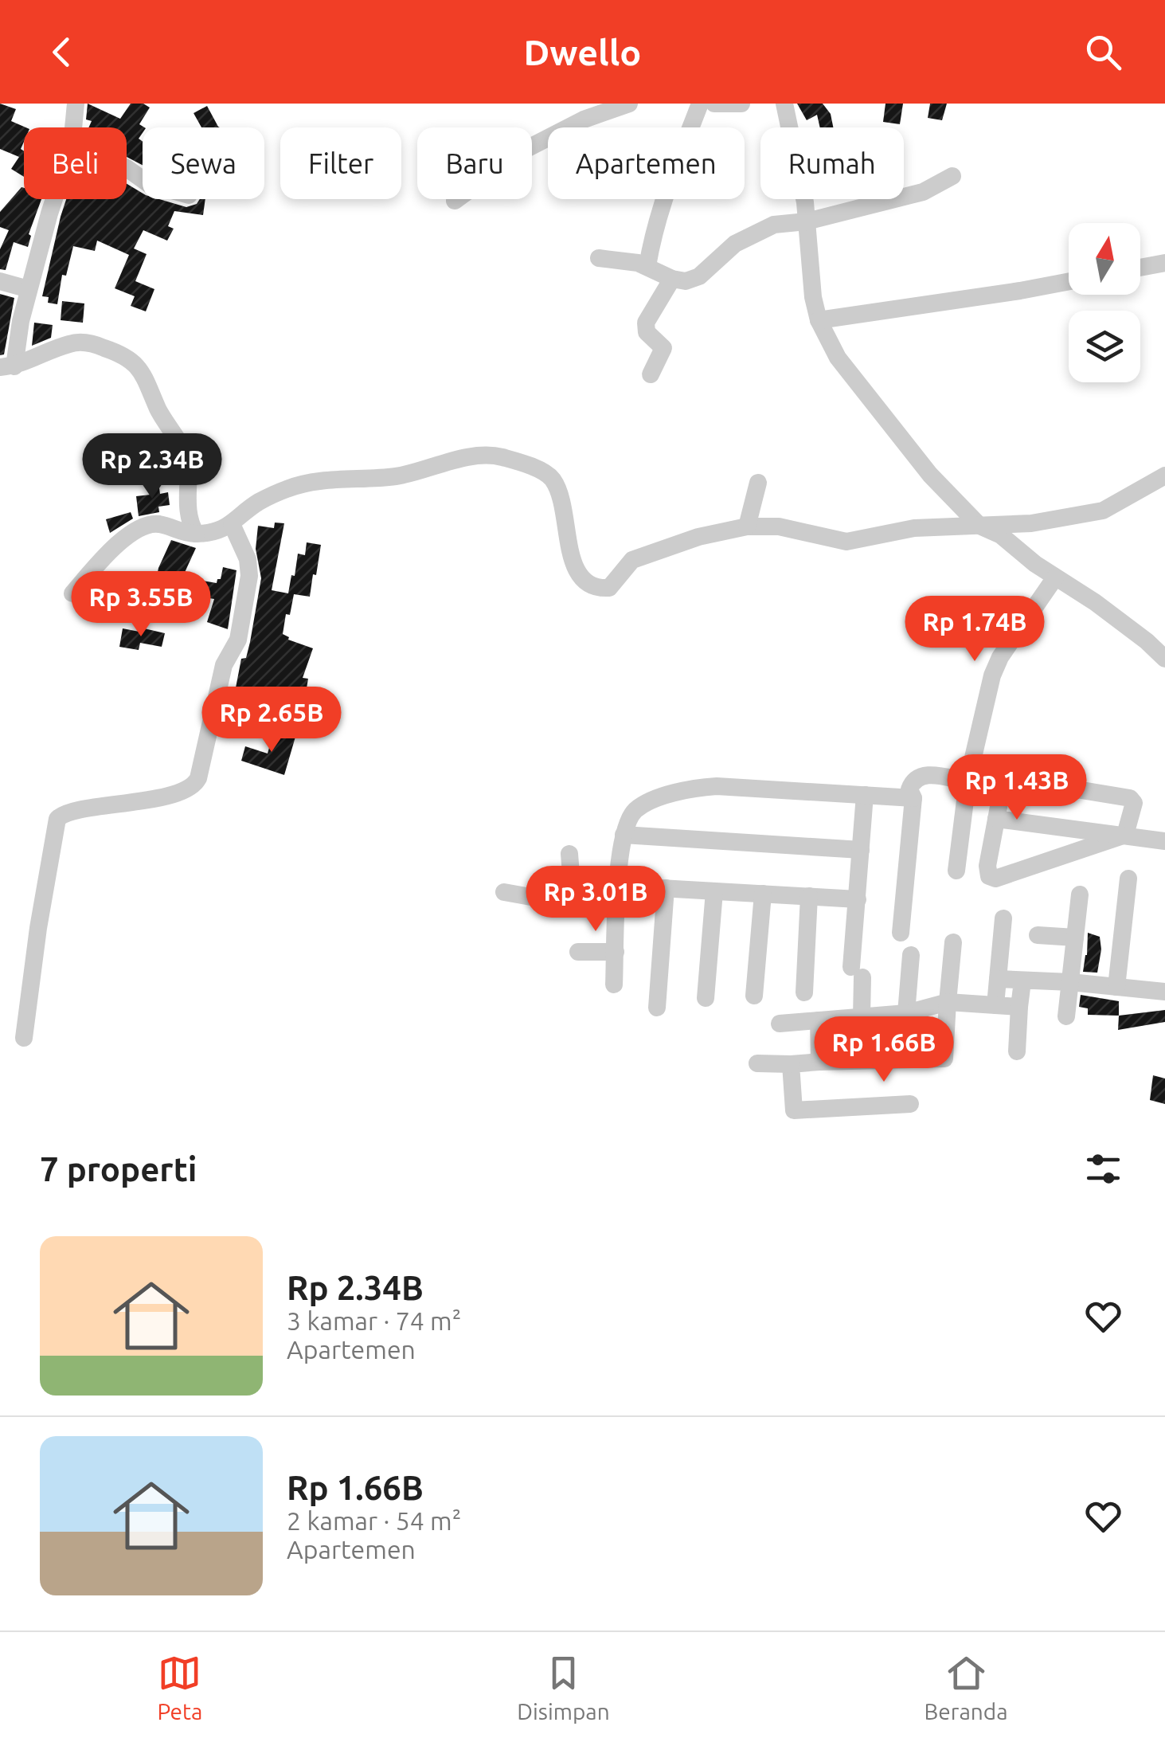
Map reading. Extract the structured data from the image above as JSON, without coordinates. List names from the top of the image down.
{
  "north": "top",
  "page": {
    "header": "Dwello",
    "chip": [
      "Beli",
      "Sewa",
      "Filter",
      "Baru",
      "Apartemen",
      "Rumah"
    ],
    "price": [
      "Rp 2.34B",
      "Rp 3.55B",
      "Rp 1.74B",
      "Rp 2.65B",
      "Rp 1.43B",
      "Rp 3.01B",
      "Rp 1.66B"
    ],
    "heading": "7 properti",
    "list": [
      {
        "name": "Rp 2.34B",
        "note": "3 kamar · 74 m² · Apartemen"
      },
      {
        "name": "Rp 1.66B",
        "note": "2 kamar · 54 m² · Apartemen"
      }
    ],
    "tabs": ["Peta", "Disimpan", "Beranda"]
  }
}
